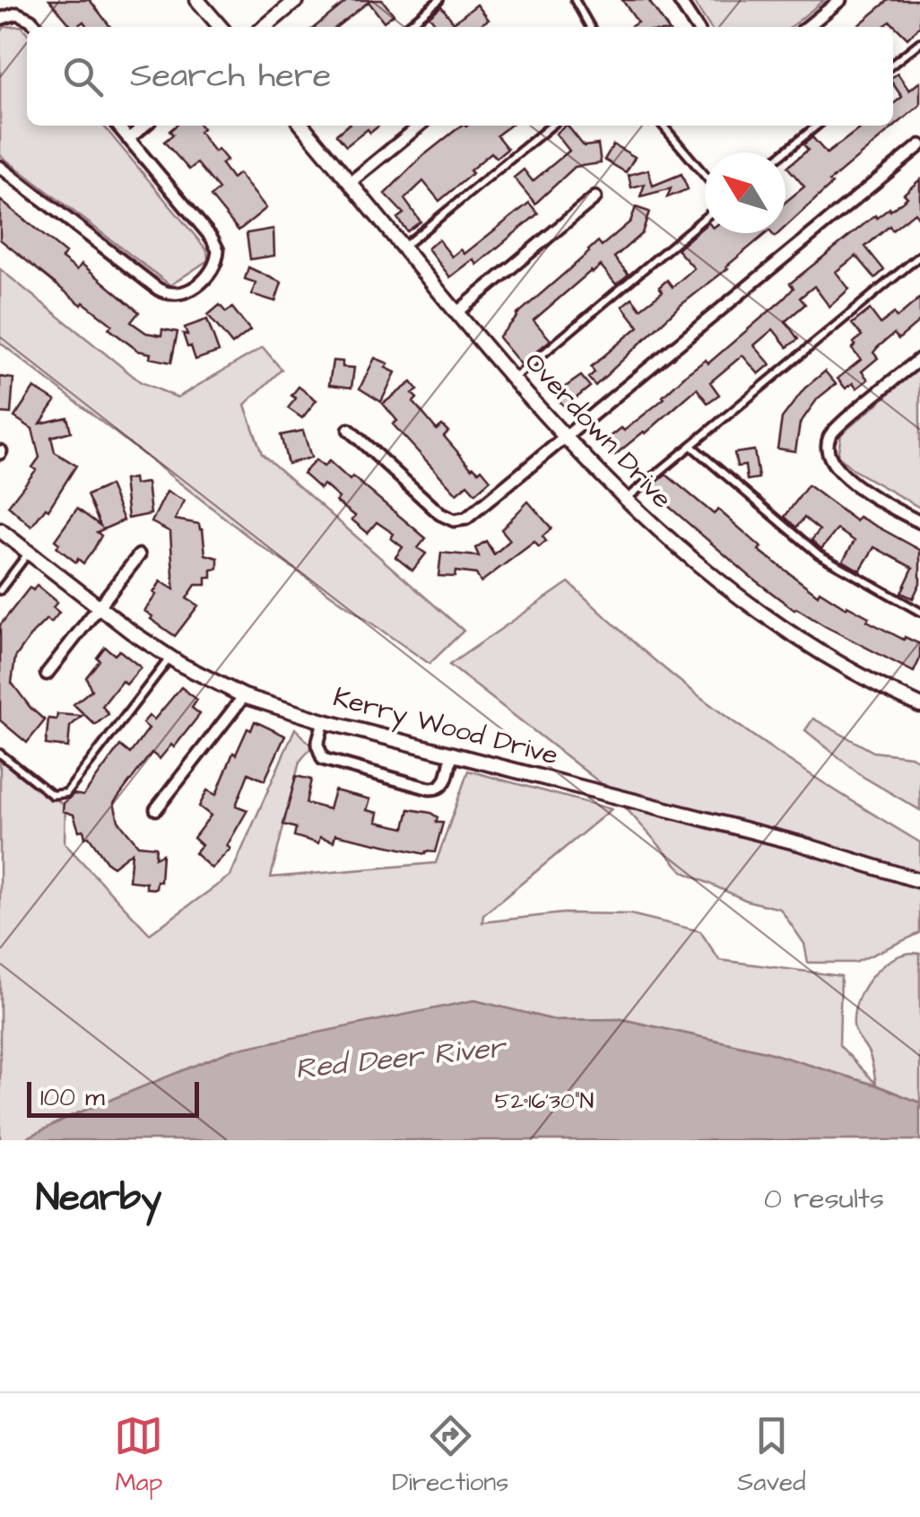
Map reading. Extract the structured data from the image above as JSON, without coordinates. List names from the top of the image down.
{
  "streets": {
    "street": ["Overdown Drive", "Kerry Wood Drive"]
  },
  "water": ["Red Deer River"],
  "scale_bar": "100 m",
  "north": "top left",
  "page": {
    "search": "Search here",
    "scale": "100 m",
    "heading": ["Nearby", "0 results"],
    "nav": ["Map", "Directions", "Saved"]
  },
  "coordinates": ["52°16'30\"N"]
}
